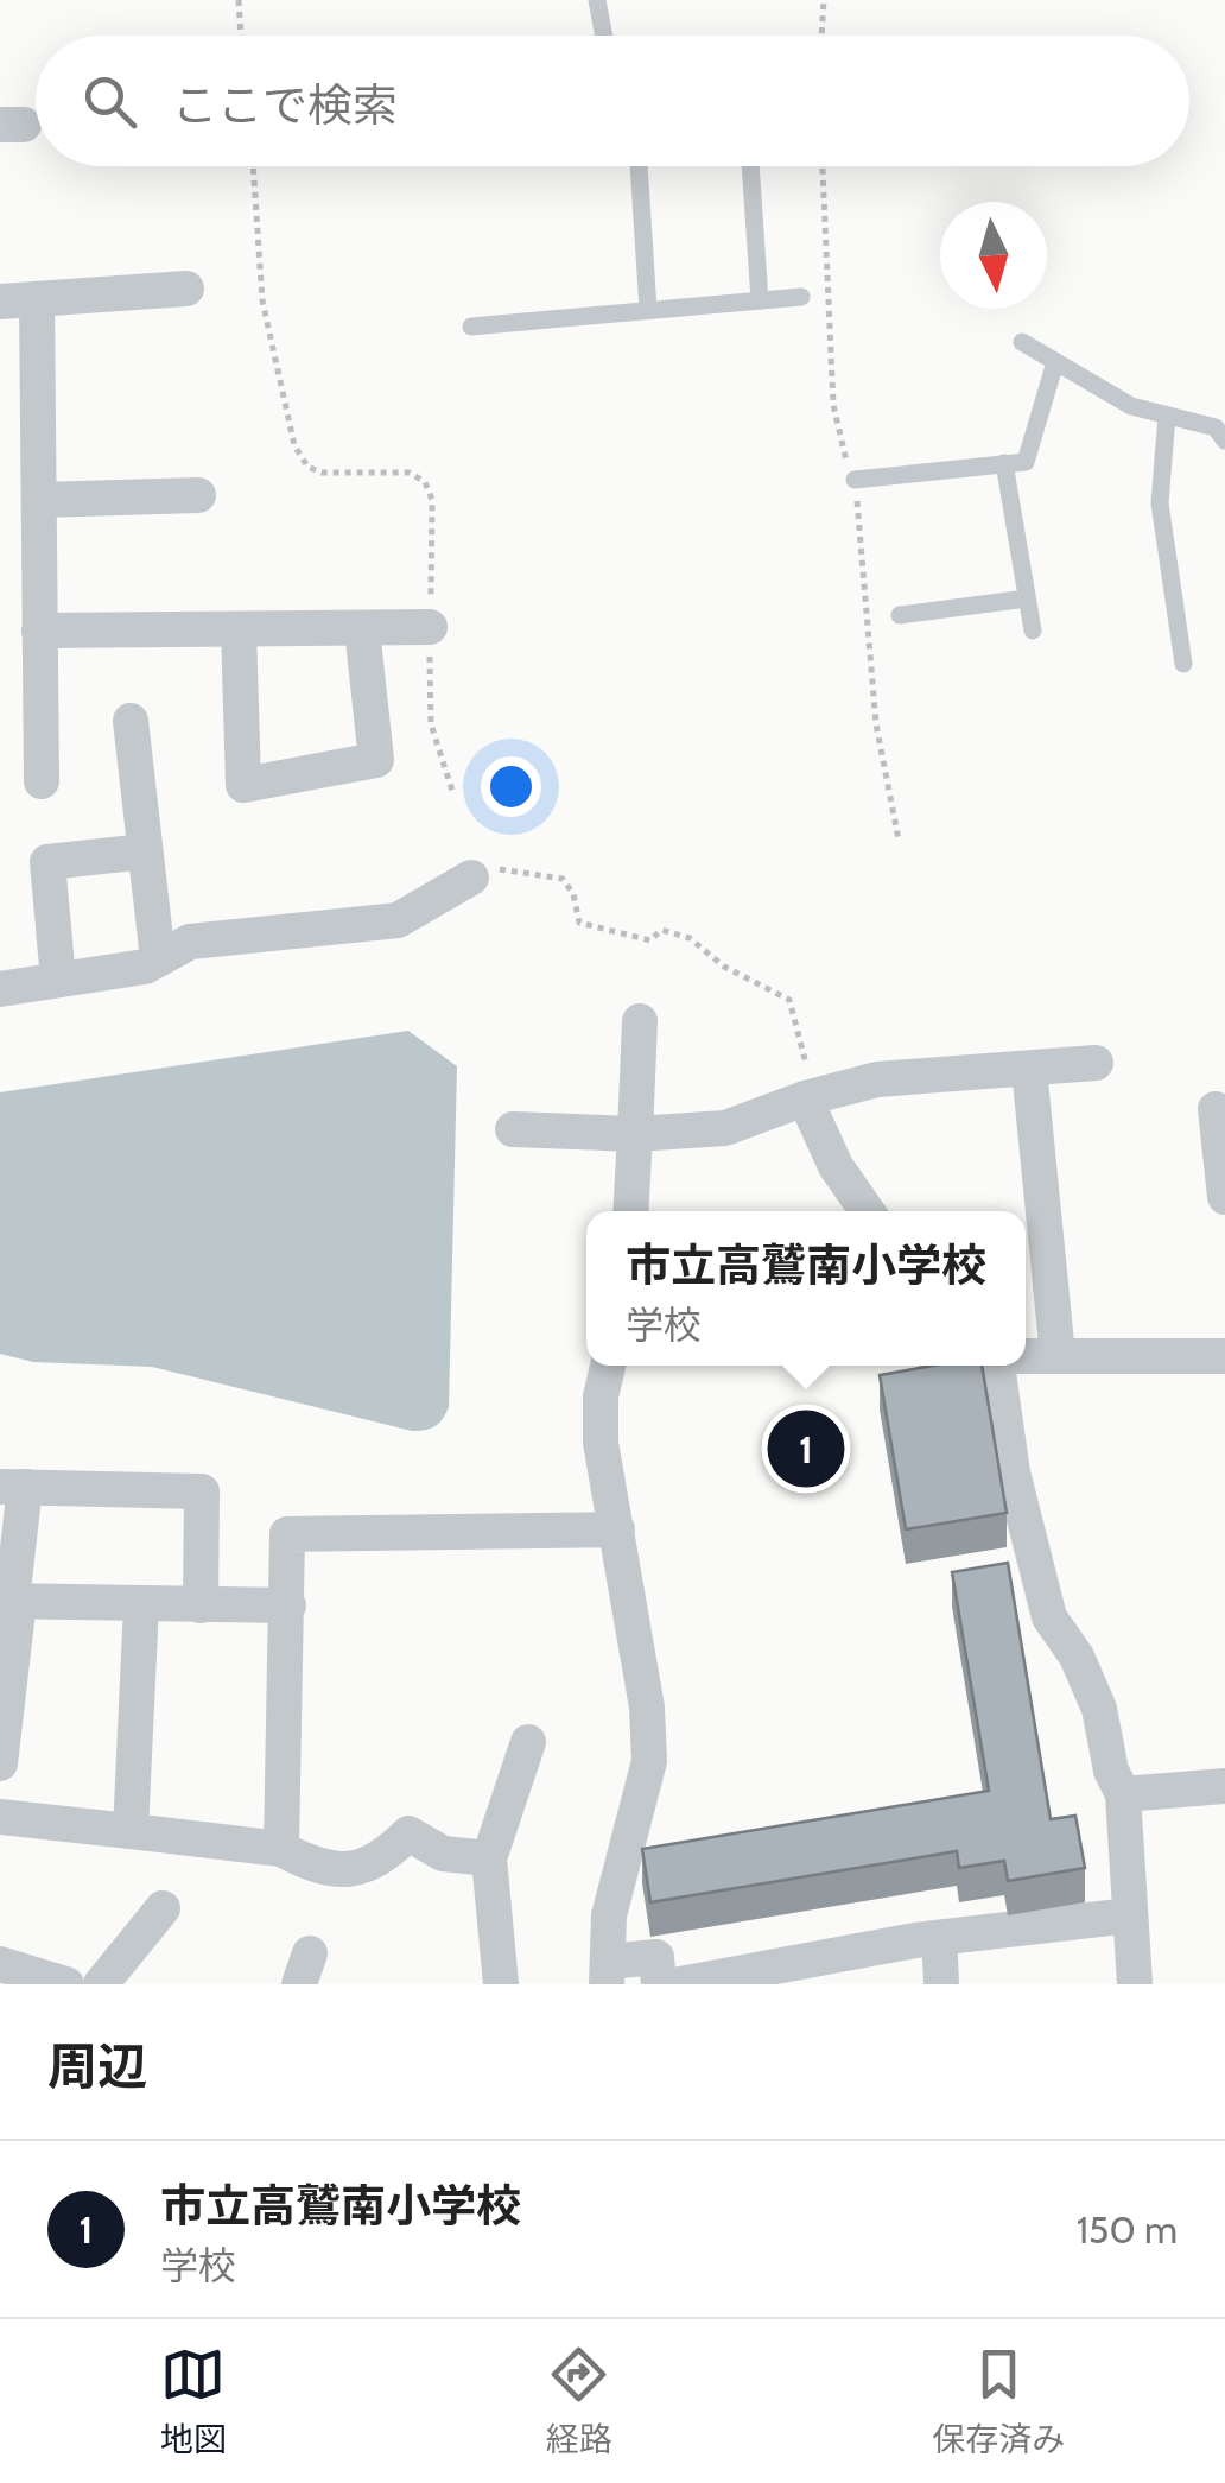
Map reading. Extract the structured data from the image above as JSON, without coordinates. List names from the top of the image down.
{
  "north": "bottom",
  "page": {
    "search": "ここで検索",
    "popup": ["市立高鷲南小学校", "学校"],
    "pins": "1",
    "heading": "周辺",
    "list": [
      {
        "mark": "1",
        "name": "市立高鷲南小学校",
        "note": "学校",
        "value": "150 m"
      }
    ],
    "nav": ["地図", "経路", "保存済み"]
  }
}
